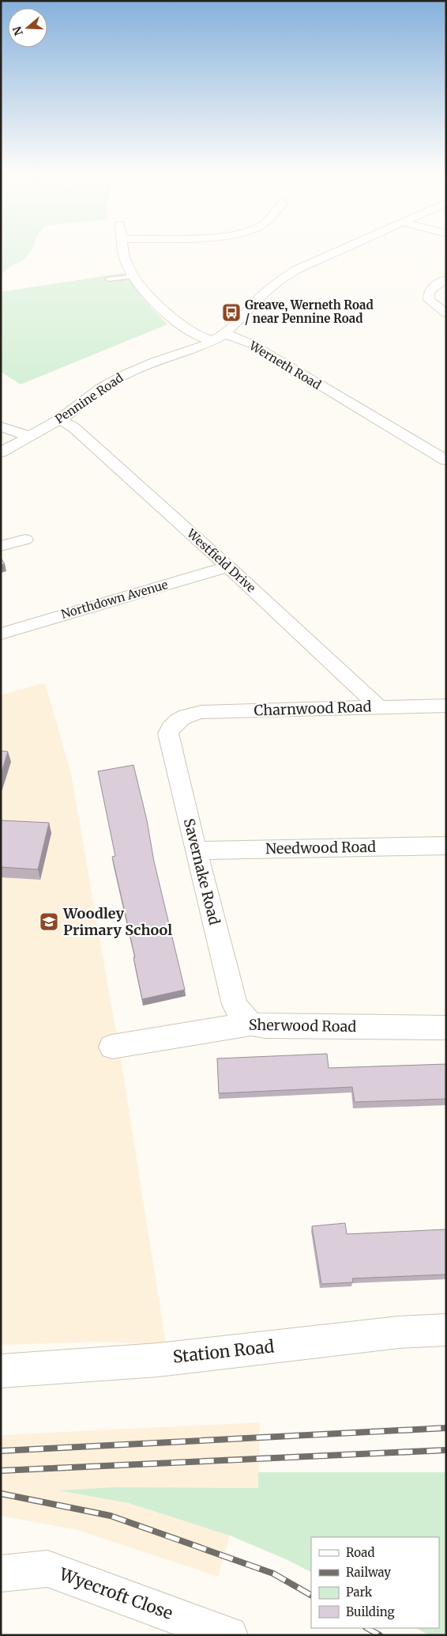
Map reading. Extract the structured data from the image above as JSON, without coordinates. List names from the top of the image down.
{
  "streets": {
    "street": [
      "Werneth Road",
      "Pennine Road",
      "Westfield Drive",
      "Northdown Avenue",
      "Charnwood Road",
      "Needwood Road",
      "Savernake Road",
      "Sherwood Road",
      "Station Road",
      "Wyecroft Close"
    ]
  },
  "crossings": [
    ["Werneth Road", "Pennine Road"],
    ["Pennine Road", "Westfield Drive"],
    ["Westfield Drive", "Northdown Avenue"],
    ["Westfield Drive", "Charnwood Road"],
    ["Charnwood Road", "Savernake Road"],
    ["Needwood Road", "Savernake Road"],
    ["Savernake Road", "Sherwood Road"]
  ],
  "places": {
    "bus stop": ["Greave, Werneth Road / near Pennine Road"],
    "school or university": ["Woodley Primary School"]
  },
  "legend": [
    "Road",
    "Railway",
    "Park",
    "Building"
  ],
  "north": "left"
}
